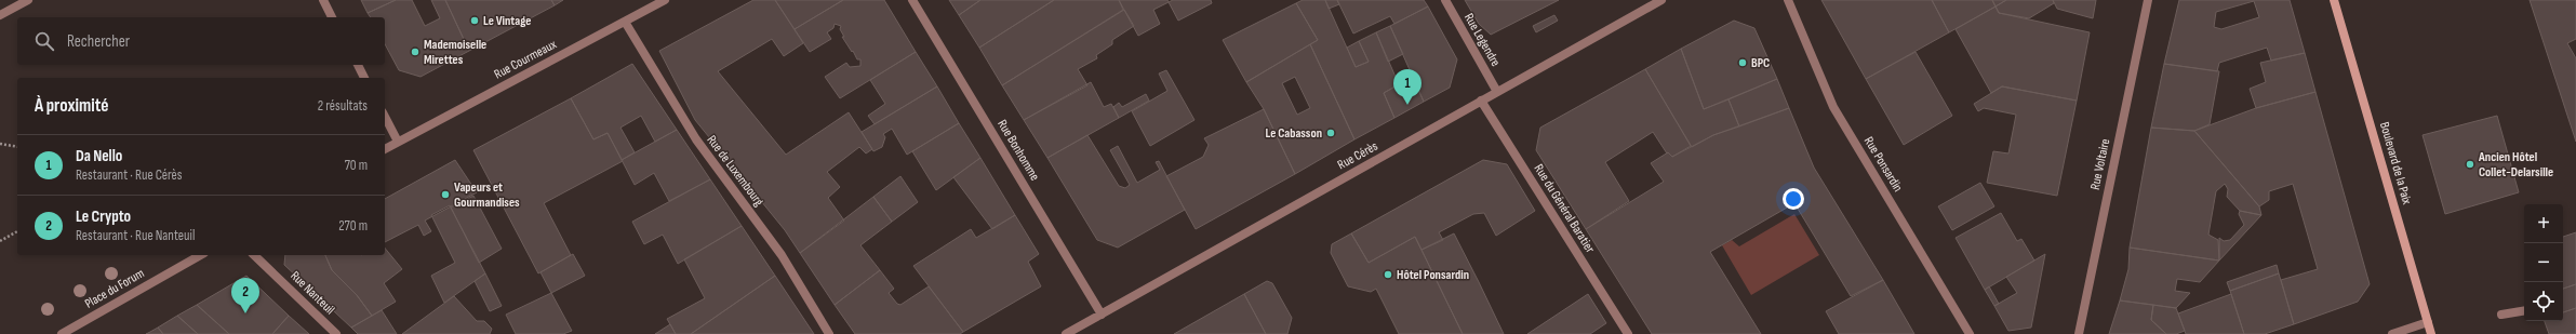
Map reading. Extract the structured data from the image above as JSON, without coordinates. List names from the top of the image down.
{
  "streets": {
    "main road": ["Boulevard de la Paix"],
    "street": [
      "Rue Legendre",
      "Rue Courmeaux",
      "Rue Bonhomme",
      "Rue Cérès",
      "Rue Ponsardin",
      "Rue Voltaire",
      "Rue de Luxembourg",
      "Rue du Général Baratier",
      "Place du Forum",
      "Rue Nanteuil"
    ]
  },
  "crossings": [
    ["Rue Legendre", "Rue Cérès"],
    ["Rue Courmeaux", "Rue de Luxembourg"],
    ["Rue Bonhomme", "Rue Cérès"],
    ["Rue Cérès", "Rue du Général Baratier"]
  ],
  "places": [
    "Le Vintage",
    "Mademoiselle Mirettes",
    "BPC",
    "Le Cabasson",
    "Ancien Hôtel Collet-Delarsille",
    "Vapeurs et Gourmandises",
    "Hôtel Ponsardin"
  ],
  "page": {
    "search": "Rechercher",
    "pins": ["1", "2"],
    "heading": ["À proximité", "2 résultats"],
    "list": [
      {
        "mark": "1",
        "name": "Da Nello",
        "note": "Restaurant · Rue Cérès",
        "value": "70 m"
      },
      {
        "mark": "2",
        "name": "Le Crypto",
        "note": "Restaurant · Rue Nanteuil",
        "value": "270 m"
      }
    ],
    "map_buttons": ["+", "−"]
  }
}
